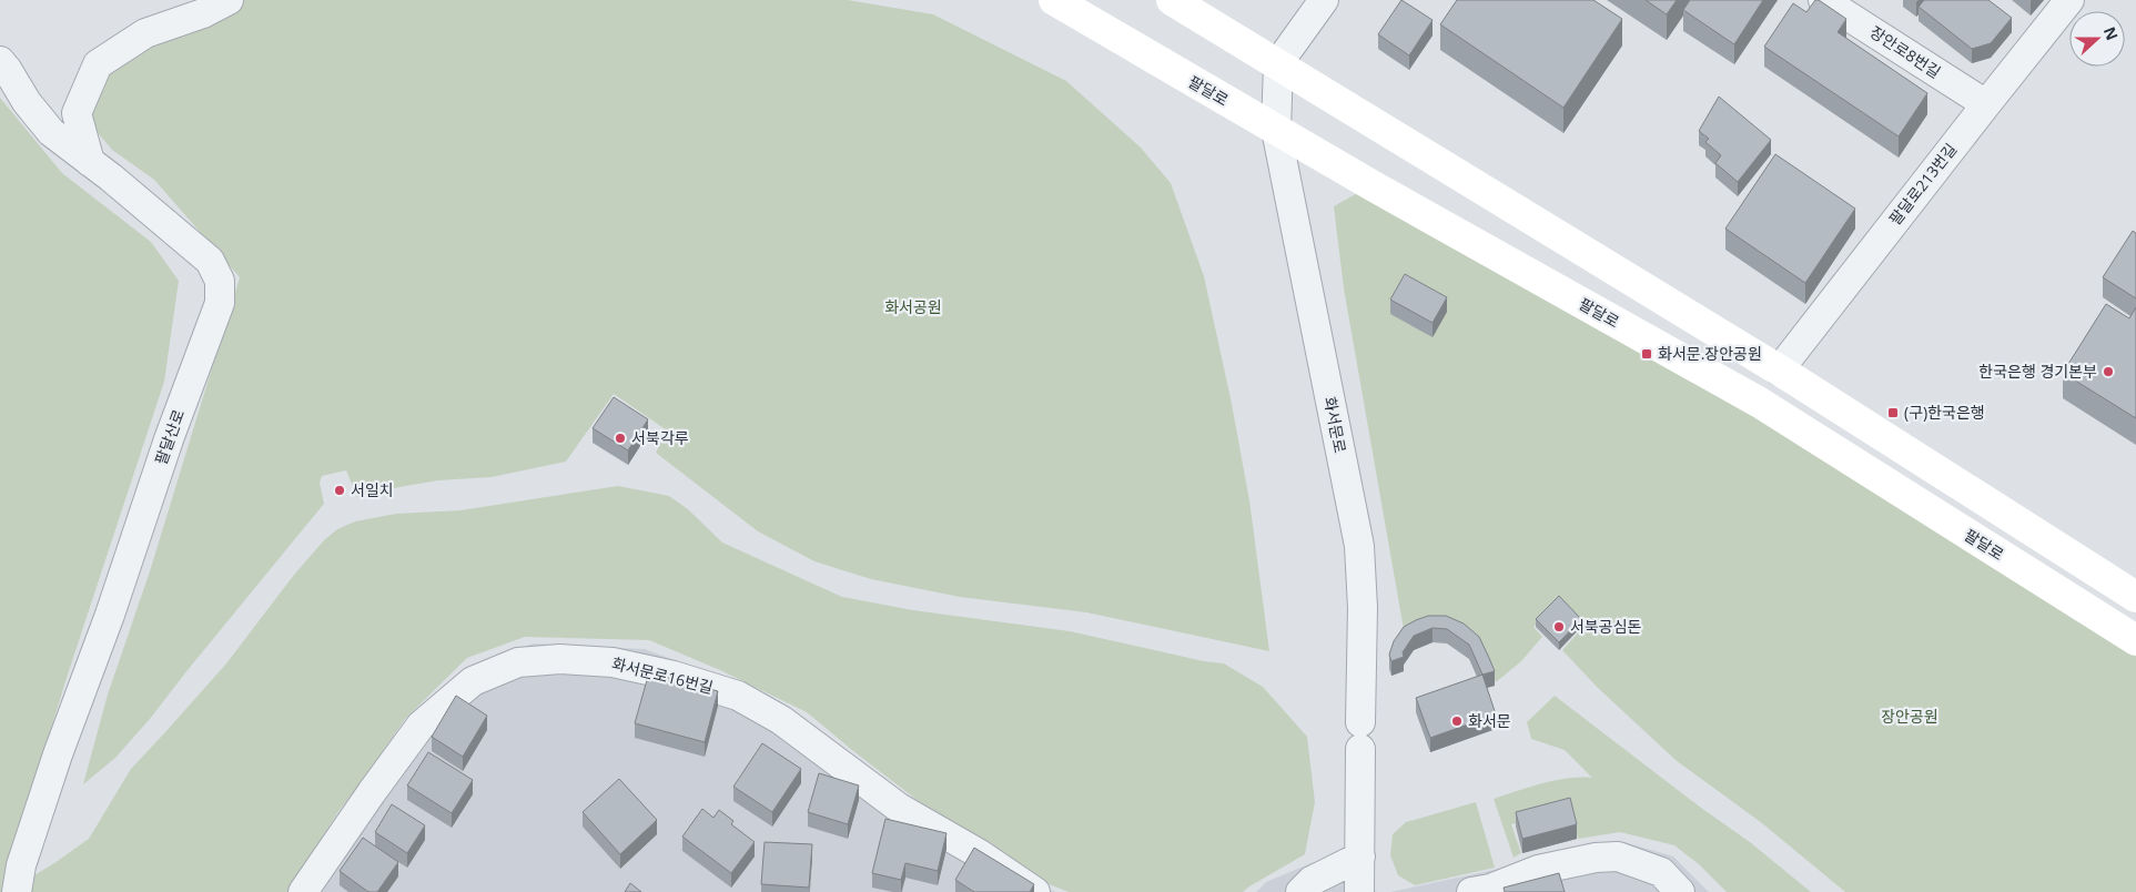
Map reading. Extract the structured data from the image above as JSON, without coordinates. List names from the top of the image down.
{
  "streets": {
    "main road": ["팔달로"],
    "street": [
      "장안로8번길",
      "팔달로213번길",
      "화서문로",
      "팔달산로",
      "화서문로16번길"
    ]
  },
  "crossings": [
    ["장안로8번길", "팔달로213번길"],
    ["팔달로", "화서문로"]
  ],
  "parks": ["화서공원", "장안공원"],
  "places": {
    "transit": ["화서문.장안공원", "(구)한국은행"],
    "other": [
      "한국은행 경기본부",
      "서북각루",
      "서일치",
      "서북공심돈",
      "화서문"
    ]
  },
  "north": "right"
}
